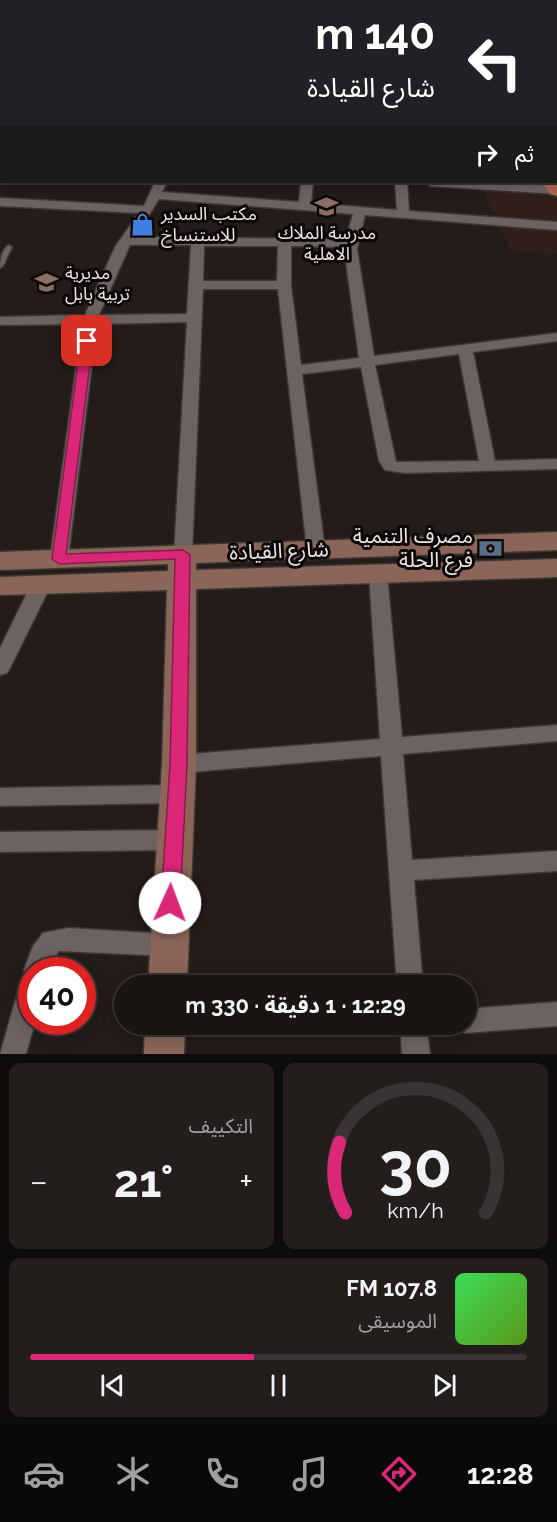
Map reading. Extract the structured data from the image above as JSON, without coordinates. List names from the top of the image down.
{
  "streets": {
    "street": ["شارع القيادة"]
  },
  "places": {
    "school or university": ["مدرسة الملاك الاهلية", "مديرية تربية بابل"],
    "shop": ["مكتب السدير للاستنساخ"],
    "bank": ["مصرف التنمية فرع الحلة"]
  },
  "page": {
    "turn": ["140 m", "شارع القيادة"],
    "then": "ثم",
    "limit": "40",
    "trip": "12:29 · 1 دقيقة · 330 m",
    "tile": "التكييف",
    "heat": ["−", "21°", "+"],
    "song": ["107.8 FM", "الموسيقى"],
    "tabs": "12:28",
    "gauge": ["30", "km/h"]
  }
}
